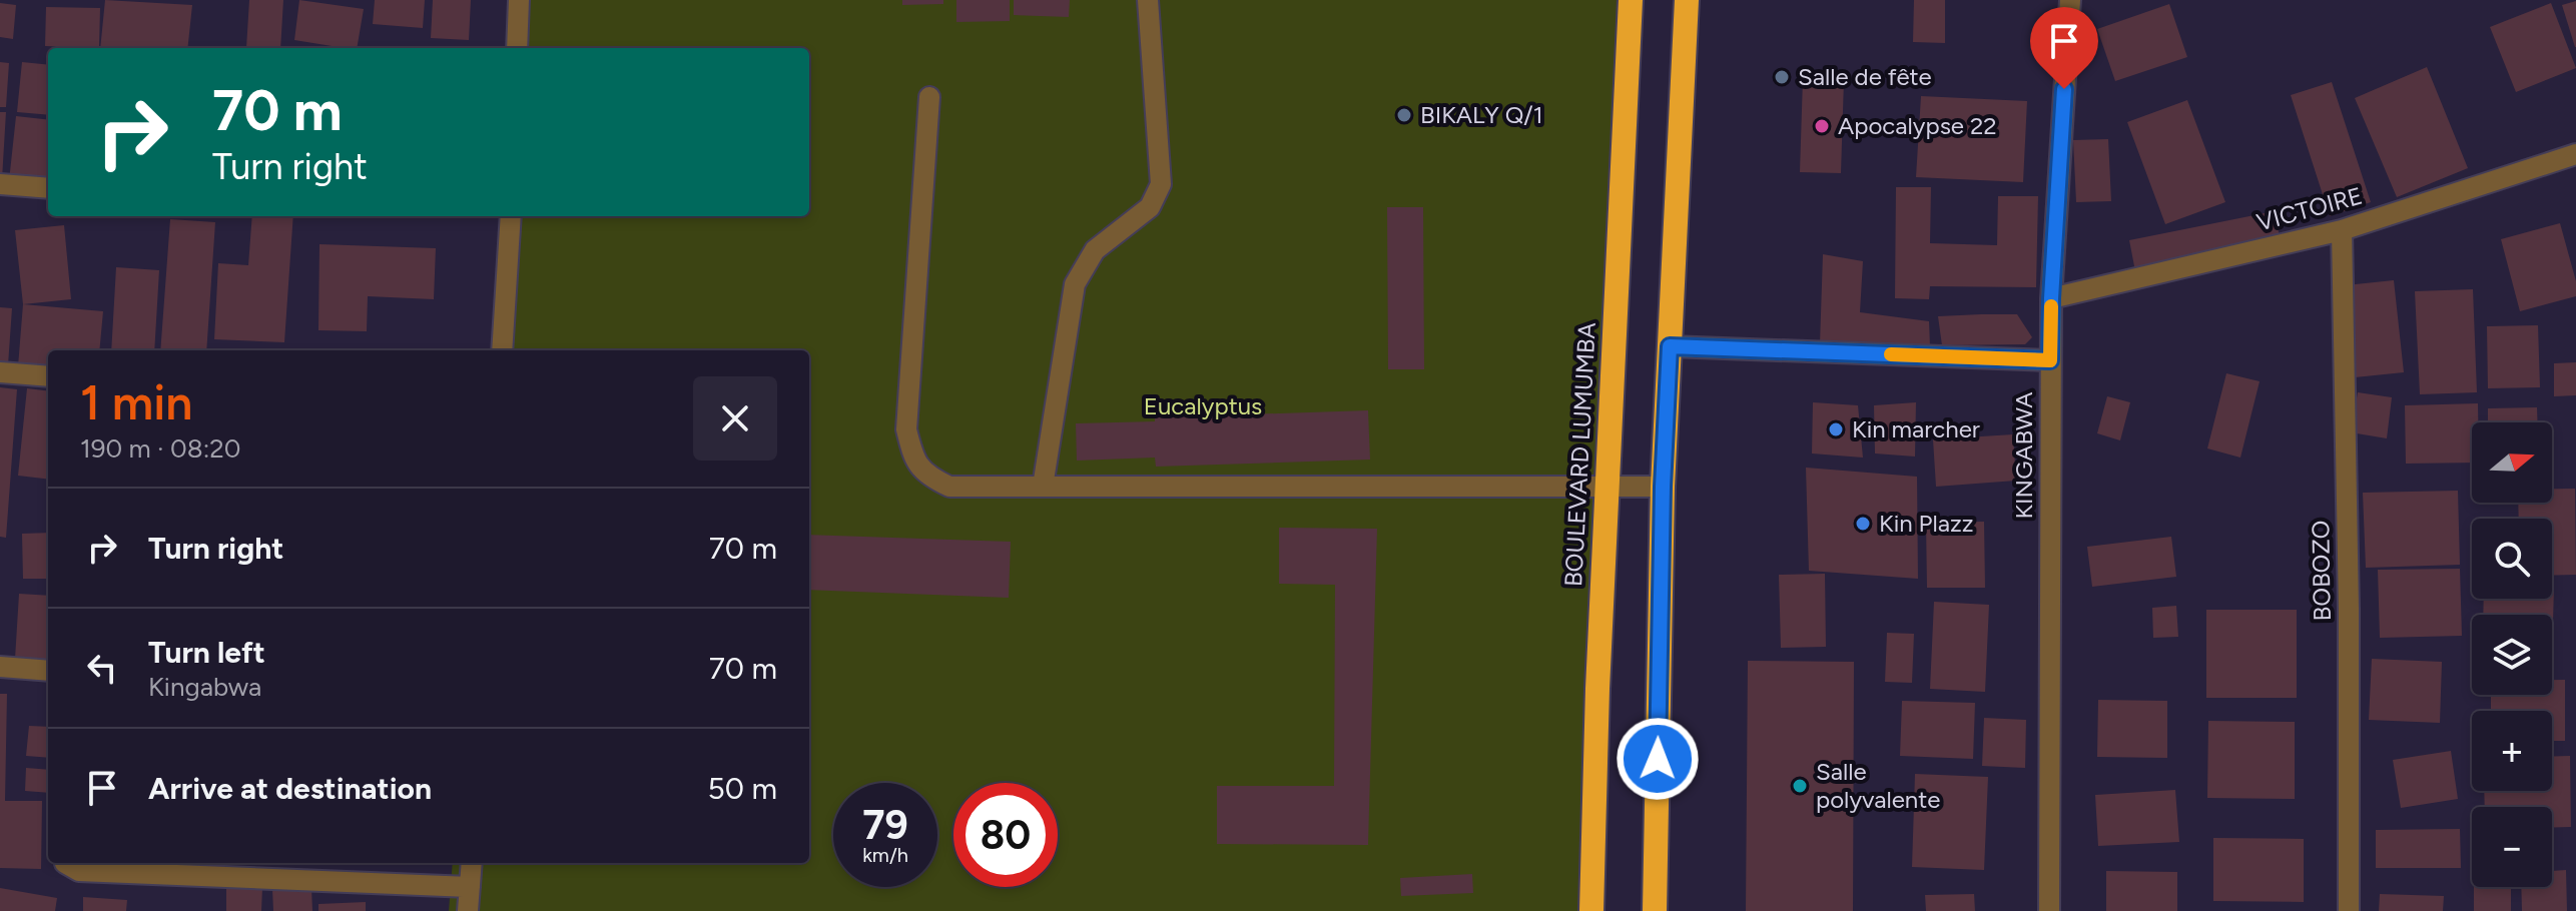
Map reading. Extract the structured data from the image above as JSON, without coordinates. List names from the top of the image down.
{
  "streets": {
    "highway": ["BOULEVARD LUMUMBA"],
    "street": ["VICTOIRE", "KINGABWA", "BOBOZO"]
  },
  "crossings": [
    ["VICTOIRE", "KINGABWA"],
    ["VICTOIRE", "BOBOZO"]
  ],
  "parks": ["Eucalyptus"],
  "places": [
    "Salle de fête",
    "BIKALY Q/1",
    "Apocalypse 22",
    "Kin marcher",
    "Kin Plazz",
    "Salle polyvalente"
  ],
  "north": "right",
  "page": {
    "turn": ["70 m", "Turn right"],
    "heading": ["1 min", "190 m · 08:20"],
    "map_buttons": ["+", "−"],
    "list": [
      {
        "name": "Turn right",
        "value": "70 m"
      },
      {
        "name": "Turn left",
        "note": "Kingabwa",
        "value": "70 m"
      },
      {
        "name": "Arrive at destination",
        "value": "50 m"
      }
    ],
    "speed": "79 km/h",
    "limit": "80"
  }
}
